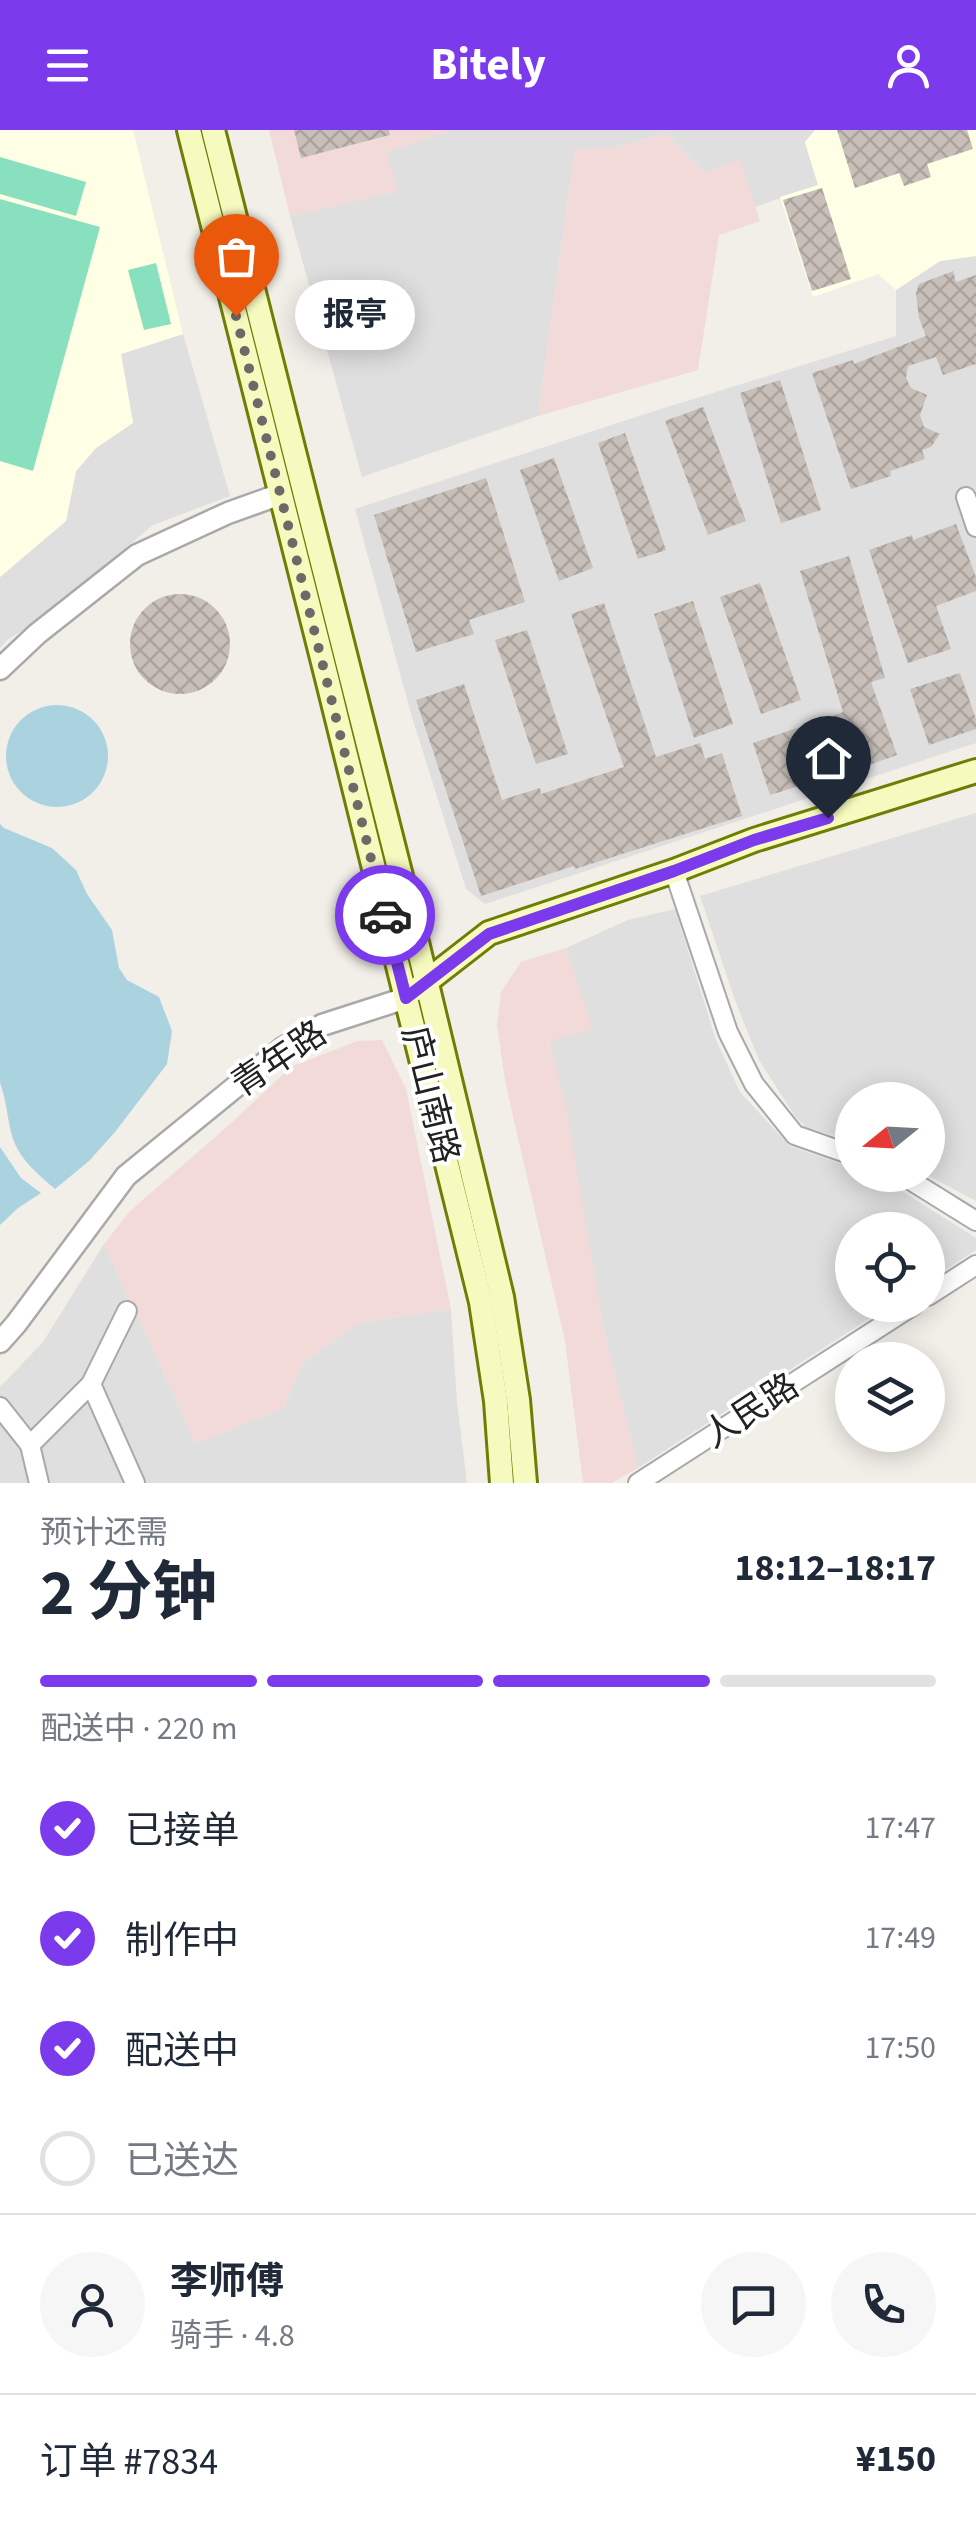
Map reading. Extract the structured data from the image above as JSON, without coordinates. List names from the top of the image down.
{
  "streets": {
    "main road": ["青年路", "庐山南路"],
    "street": ["人民路"]
  },
  "crossings": [
    ["青年路", "庐山南路"]
  ],
  "places": ["报亭"],
  "north": "left",
  "page": {
    "header": "Bitely",
    "bubble": "报亭",
    "heading": ["2 分钟", "预计还需", "18:12–18:17"],
    "panel": [
      "李师傅",
      "骑手 · 4.8",
      "订单 #7834",
      "¥150"
    ],
    "bar": "配送中 · 220 m",
    "list": [
      ["已接单", "17:47"],
      ["制作中", "17:49"],
      ["配送中", "17:50"],
      "已送达"
    ]
  }
}
